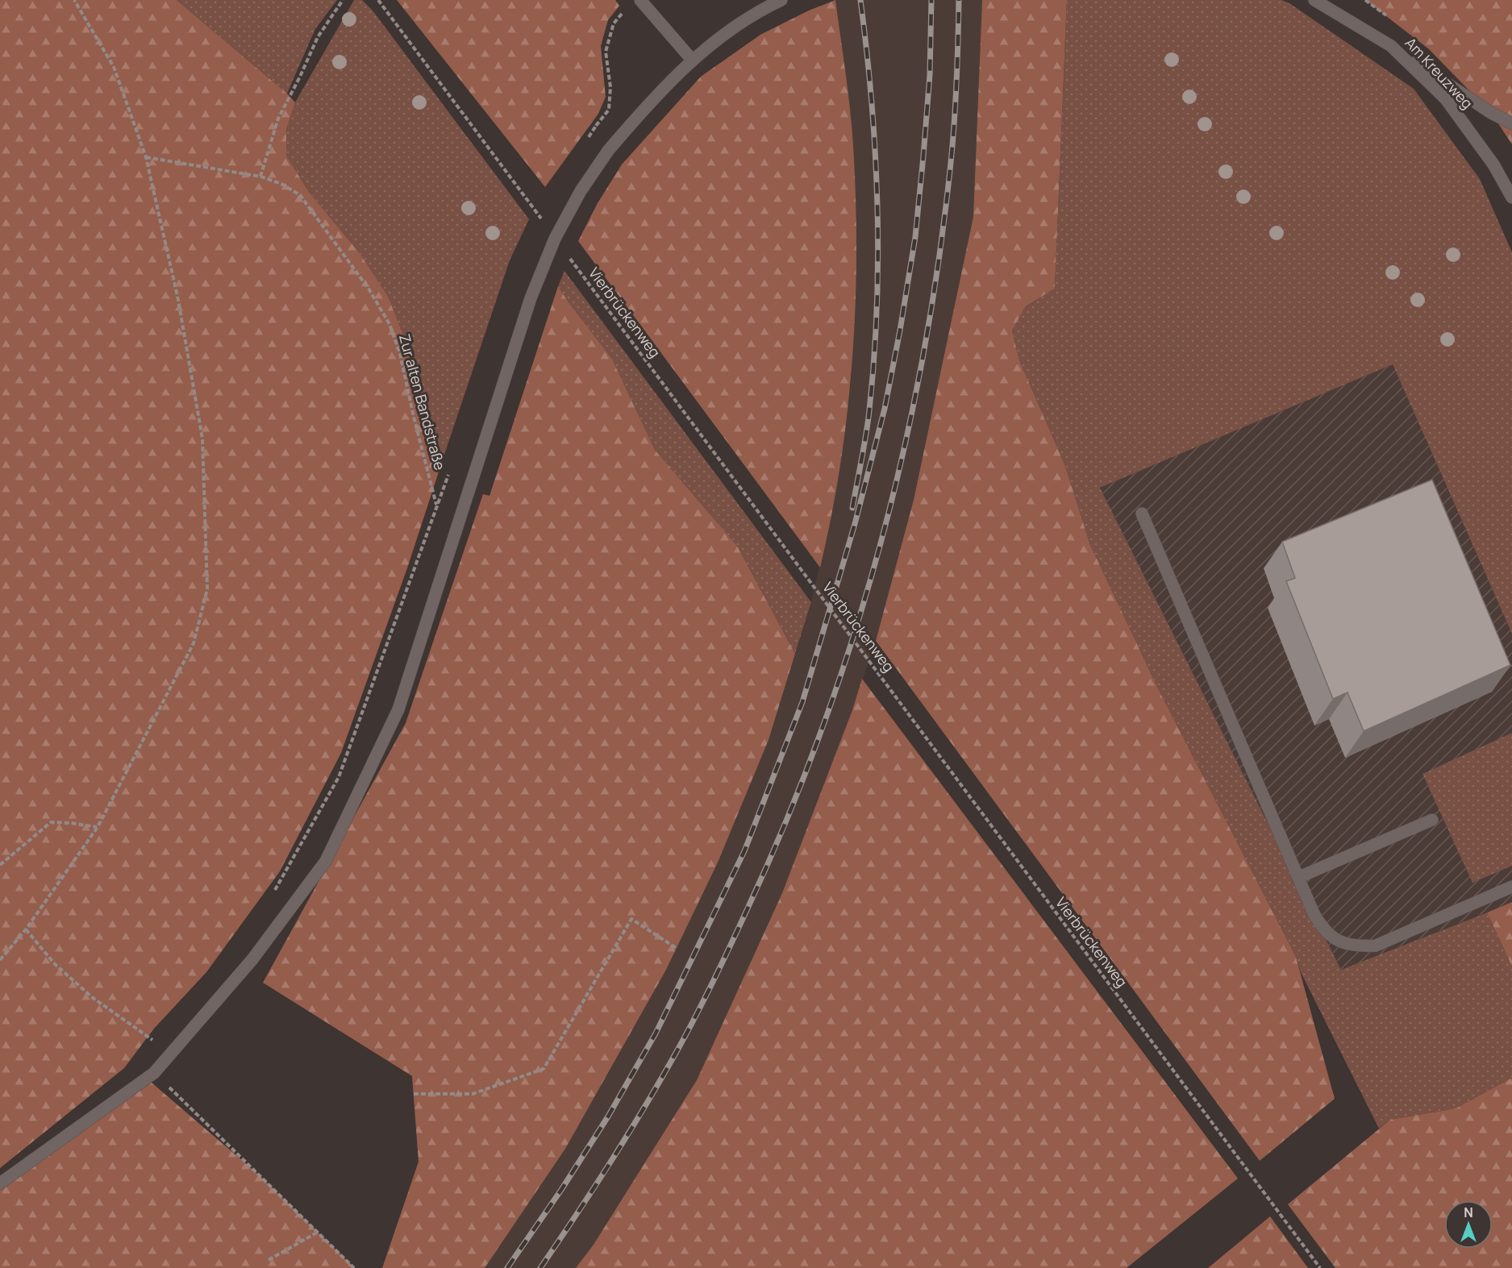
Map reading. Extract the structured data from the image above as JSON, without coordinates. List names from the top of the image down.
{
  "streets": {
    "street": ["Am Kreuzweg"],
    "path": ["Vierbrückenweg", "Zur alten Bandstraße"]
  },
  "north": "top"
}
